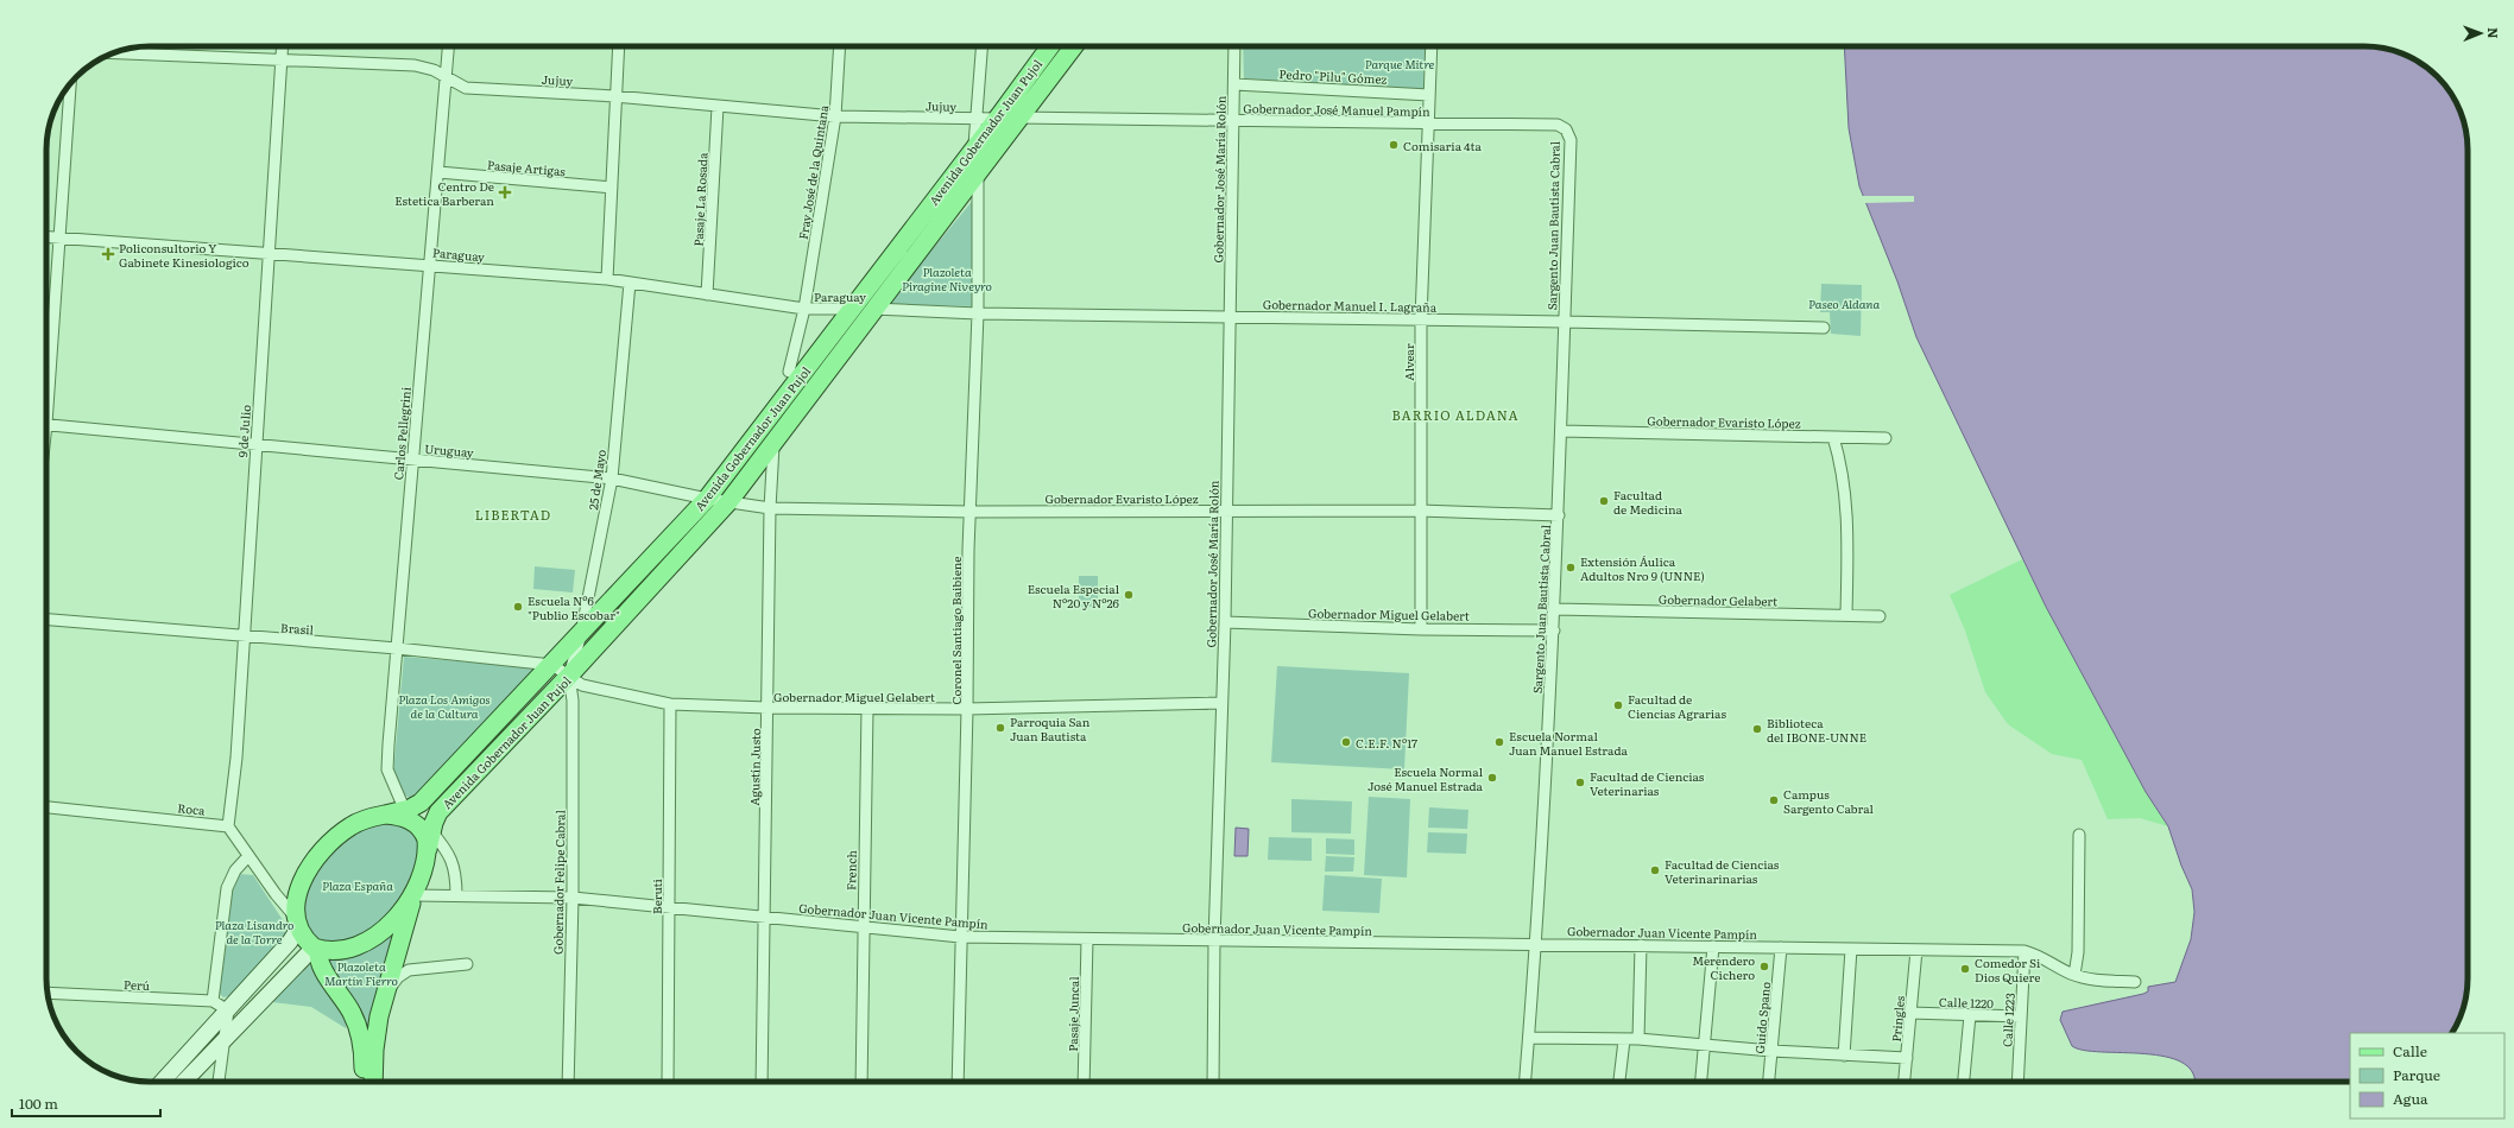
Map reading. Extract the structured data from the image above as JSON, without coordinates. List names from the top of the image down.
{
  "streets": {
    "main road": ["Avenida Gobernador Juan Pujol"],
    "street": [
      "Pedro \"Pilu\" Gómez",
      "Jujuy",
      "Gobernador José Manuel Pampín",
      "Pasaje Artigas",
      "Fray José de la Quintana",
      "Gobernador José María Rolón",
      "Pasaje La Rosada",
      "Sargento Juan Bautista Cabral",
      "Paraguay",
      "Gobernador Manuel I. Lagraña",
      "Alvear",
      "Gobernador Evaristo López",
      "9 de Julio",
      "Carlos Pellegrini",
      "Uruguay",
      "25 de Mayo",
      "Gobernador Gelabert",
      "Gobernador Miguel Gelabert",
      "Brasil",
      "Coronel Santiago Baibiene",
      "Agustín Justo",
      "Roca",
      "French",
      "Gobernador Felipe Cabral",
      "Beruti",
      "Gobernador Juan Vicente Pampín",
      "Perú",
      "Calle 1220",
      "Pasaje Juncal",
      "Guido Spano",
      "Pringles",
      "Calle 1223"
    ]
  },
  "crossings": [
    ["Pedro \"Pilu\" Gómez", "Gobernador José María Rolón"],
    ["Pedro \"Pilu\" Gómez", "Alvear"],
    ["Jujuy", "Gobernador José Manuel Pampín"],
    ["Jujuy", "Avenida Gobernador Juan Pujol"],
    ["Jujuy", "Fray José de la Quintana"],
    ["Jujuy", "Pasaje La Rosada"],
    ["Jujuy", "9 de Julio"],
    ["Jujuy", "Carlos Pellegrini"],
    ["Jujuy", "Coronel Santiago Baibiene"],
    ["Gobernador José Manuel Pampín", "Avenida Gobernador Juan Pujol"],
    ["Gobernador José Manuel Pampín", "Gobernador José María Rolón"],
    ["Gobernador José Manuel Pampín", "Sargento Juan Bautista Cabral"],
    ["Gobernador José Manuel Pampín", "Alvear"],
    ["Avenida Gobernador Juan Pujol", "Paraguay"],
    ["Avenida Gobernador Juan Pujol", "Gobernador Manuel I. Lagraña"],
    ["Avenida Gobernador Juan Pujol", "Carlos Pellegrini"],
    ["Avenida Gobernador Juan Pujol", "Uruguay"],
    ["Avenida Gobernador Juan Pujol", "25 de Mayo"],
    ["Avenida Gobernador Juan Pujol", "Gobernador Miguel Gelabert"],
    ["Avenida Gobernador Juan Pujol", "Brasil"],
    ["Avenida Gobernador Juan Pujol", "Coronel Santiago Baibiene"],
    ["Avenida Gobernador Juan Pujol", "Agustín Justo"],
    ["Avenida Gobernador Juan Pujol", "Gobernador Felipe Cabral"],
    ["Avenida Gobernador Juan Pujol", "Gobernador Juan Vicente Pampín"],
    ["Pasaje Artigas", "Carlos Pellegrini"],
    ["Fray José de la Quintana", "Paraguay"],
    ["Gobernador José María Rolón", "Gobernador Manuel I. Lagraña"],
    ["Gobernador José María Rolón", "Gobernador Evaristo López"],
    ["Gobernador José María Rolón", "Gobernador Miguel Gelabert"],
    ["Gobernador José María Rolón", "Gobernador Juan Vicente Pampín"],
    ["Pasaje La Rosada", "Paraguay"],
    ["Sargento Juan Bautista Cabral", "Gobernador Manuel I. Lagraña"],
    ["Sargento Juan Bautista Cabral", "Gobernador Evaristo López"],
    ["Sargento Juan Bautista Cabral", "Gobernador Gelabert"],
    ["Sargento Juan Bautista Cabral", "Gobernador Miguel Gelabert"],
    ["Sargento Juan Bautista Cabral", "Gobernador Juan Vicente Pampín"],
    ["Paraguay", "Gobernador Manuel I. Lagraña"],
    ["Paraguay", "9 de Julio"],
    ["Paraguay", "Carlos Pellegrini"],
    ["Paraguay", "25 de Mayo"],
    ["Gobernador Manuel I. Lagraña", "Alvear"],
    ["Gobernador Manuel I. Lagraña", "Coronel Santiago Baibiene"],
    ["Alvear", "Gobernador Evaristo López"],
    ["Alvear", "Gobernador Miguel Gelabert"],
    ["Gobernador Evaristo López", "Uruguay"],
    ["Gobernador Evaristo López", "Coronel Santiago Baibiene"],
    ["Gobernador Evaristo López", "Agustín Justo"],
    ["9 de Julio", "Uruguay"],
    ["9 de Julio", "Brasil"],
    ["9 de Julio", "Roca"],
    ["Carlos Pellegrini", "Uruguay"],
    ["Carlos Pellegrini", "Brasil"],
    ["Carlos Pellegrini", "Gobernador Juan Vicente Pampín"],
    ["Uruguay", "25 de Mayo"],
    ["Uruguay", "Agustín Justo"],
    ["25 de Mayo", "Gobernador Miguel Gelabert"],
    ["25 de Mayo", "Gobernador Felipe Cabral"],
    ["Gobernador Miguel Gelabert", "Brasil"],
    ["Gobernador Miguel Gelabert", "Coronel Santiago Baibiene"],
    ["Gobernador Miguel Gelabert", "Agustín Justo"],
    ["Gobernador Miguel Gelabert", "French"],
    ["Gobernador Miguel Gelabert", "Gobernador Felipe Cabral"],
    ["Gobernador Miguel Gelabert", "Beruti"],
    ["Coronel Santiago Baibiene", "Gobernador Juan Vicente Pampín"],
    ["Agustín Justo", "Gobernador Juan Vicente Pampín"],
    ["French", "Gobernador Juan Vicente Pampín"],
    ["Gobernador Felipe Cabral", "Gobernador Juan Vicente Pampín"],
    ["Beruti", "Gobernador Juan Vicente Pampín"],
    ["Gobernador Juan Vicente Pampín", "Pasaje Juncal"],
    ["Gobernador Juan Vicente Pampín", "Guido Spano"],
    ["Gobernador Juan Vicente Pampín", "Pringles"],
    ["Gobernador Juan Vicente Pampín", "Calle 1223"],
    ["Calle 1220", "Pringles"],
    ["Calle 1220", "Calle 1223"]
  ],
  "districts": ["BARRIO ALDANA", "LIBERTAD"],
  "parks": [
    "Parque Mitre",
    "Plazoleta Piragine Niveyro",
    "Paseo Aldana",
    "Plaza Los Amigos de la Cultura",
    "Plaza España",
    "Plaza Lisandro de la Torre",
    "Plazoleta Martín Fierro"
  ],
  "places": {
    "other": [
      "Comisaría 4ta",
      "Facultad de Medicina",
      "Extensión Áulica Adultos Nro 9 (UNNE)",
      "Escuela Especial Nº20 y Nº26",
      "Escuela Nº6 \"Publio Escobar\"",
      "Facultad de Ciencias Agrarias",
      "Parroquia San Juan Bautista",
      "Biblioteca del IBONE-UNNE",
      "C.E.F. Nº17",
      "Escuela Normal Juan Manuel Estrada",
      "Escuela Normal José Manuel Estrada",
      "Facultad de Ciencias Veterinarias",
      "Campus Sargento Cabral",
      "Facultad de Ciencias Veterinarinarias",
      "Merendero Cichero",
      "Comedor Si Dios Quiere"
    ],
    "health": ["Centro De Estetica Barberan", "Policonsultorio Y Gabinete Kinesiologico"]
  },
  "legend": ["Calle", "Parque", "Agua"],
  "scale_bar": "100 m",
  "north": "right"
}
